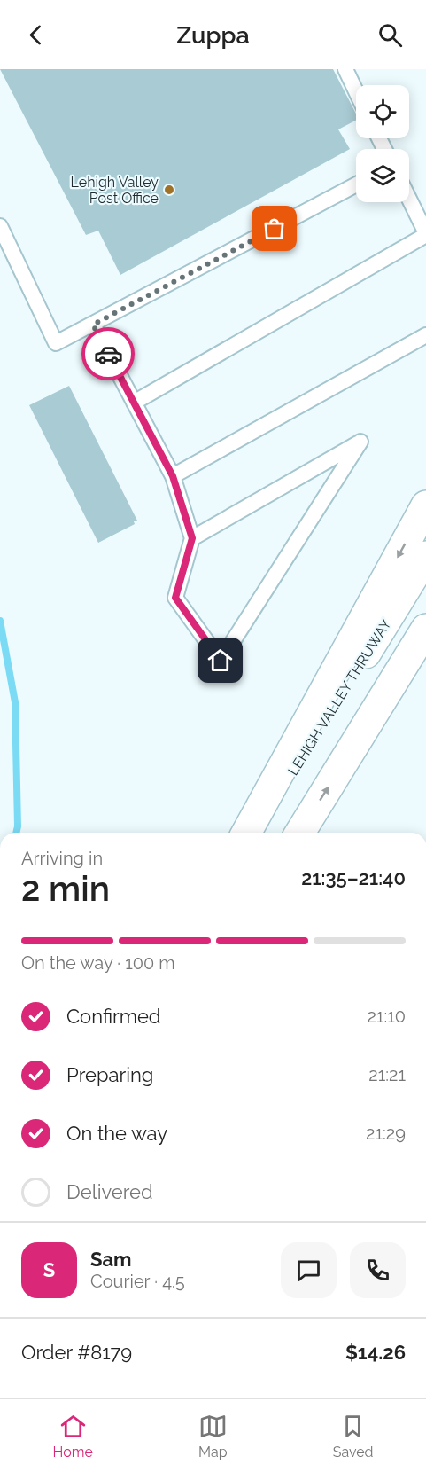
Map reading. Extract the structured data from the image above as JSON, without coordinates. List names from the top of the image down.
{
  "streets": {
    "highway": ["LEHIGH VALLEY THRUWAY"]
  },
  "places": ["Lehigh Valley Post Office"],
  "page": {
    "header": "Zuppa",
    "heading": ["2 min", "Arriving in", "21:35–21:40"],
    "panel": [
      "Sam",
      "Courier · 4.5",
      "Order #8179",
      "$14.26"
    ],
    "bar": "On the way · 100 m",
    "list": [
      ["Confirmed", "21:10"],
      ["Preparing", "21:21"],
      ["On the way", "21:29"],
      "Delivered"
    ],
    "round": "S",
    "tabs": ["Home", "Map", "Saved"]
  }
}
